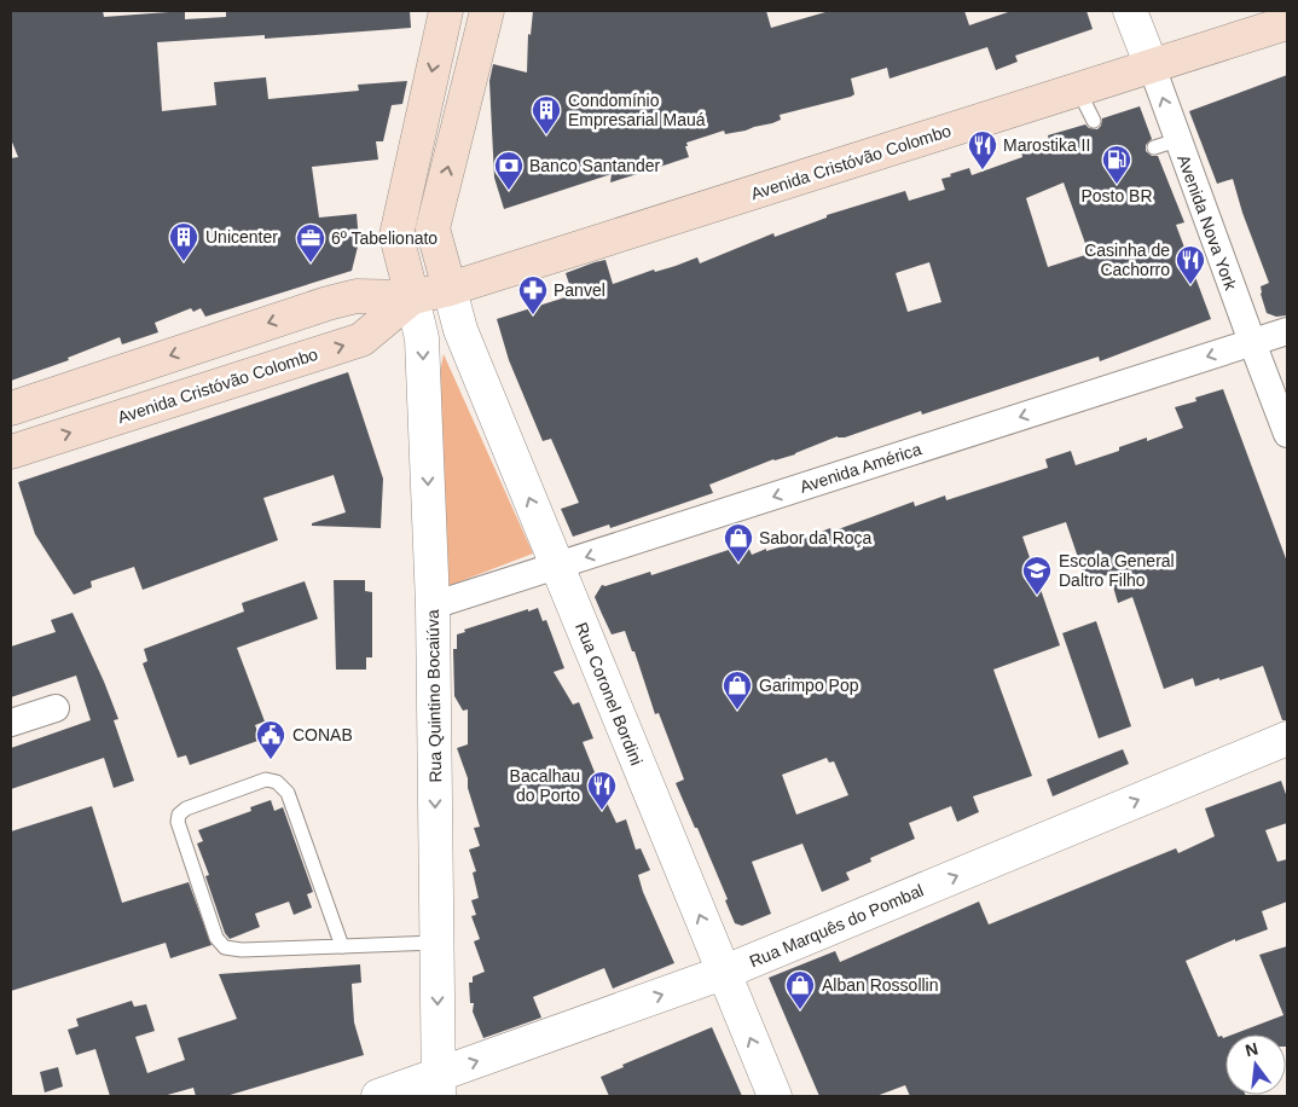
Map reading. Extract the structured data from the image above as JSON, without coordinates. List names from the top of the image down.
{
  "streets": {
    "main road": ["Avenida Cristóvão Colombo"],
    "street": [
      "Avenida Nova York",
      "Avenida América",
      "Rua Coronel Bordini",
      "Rua Quintino Bocaiúva",
      "Rua Marquês do Pombal"
    ]
  },
  "crossings": [
    ["Avenida Cristóvão Colombo", "Avenida Nova York"],
    ["Avenida Cristóvão Colombo", "Rua Coronel Bordini"],
    ["Avenida Cristóvão Colombo", "Rua Quintino Bocaiúva"],
    ["Avenida Nova York", "Avenida América"],
    ["Avenida América", "Rua Coronel Bordini"],
    ["Avenida América", "Rua Quintino Bocaiúva"],
    ["Rua Coronel Bordini", "Rua Marquês do Pombal"],
    ["Rua Quintino Bocaiúva", "Rua Marquês do Pombal"]
  ],
  "one_way": [
    "Avenida Nova York",
    "Avenida América",
    "Rua Coronel Bordini",
    "Rua Quintino Bocaiúva",
    "Rua Marquês do Pombal"
  ],
  "places": {
    "building": ["Condomínio Empresarial Mauá", "Unicenter"],
    "restaurant": ["Marostika II", "Casinha de Cachorro", "Bacalhau do Porto"],
    "fuel station": ["Posto BR"],
    "bank": ["Banco Santander"],
    "office": ["6º Tabelionato"],
    "pharmacy": ["Panvel"],
    "shop": ["Sabor da Roça", "Garimpo Pop", "Alban Rossollin"],
    "school or university": ["Escola General Daltro Filho"],
    "public building": ["CONAB"]
  },
  "north": "top"
}
